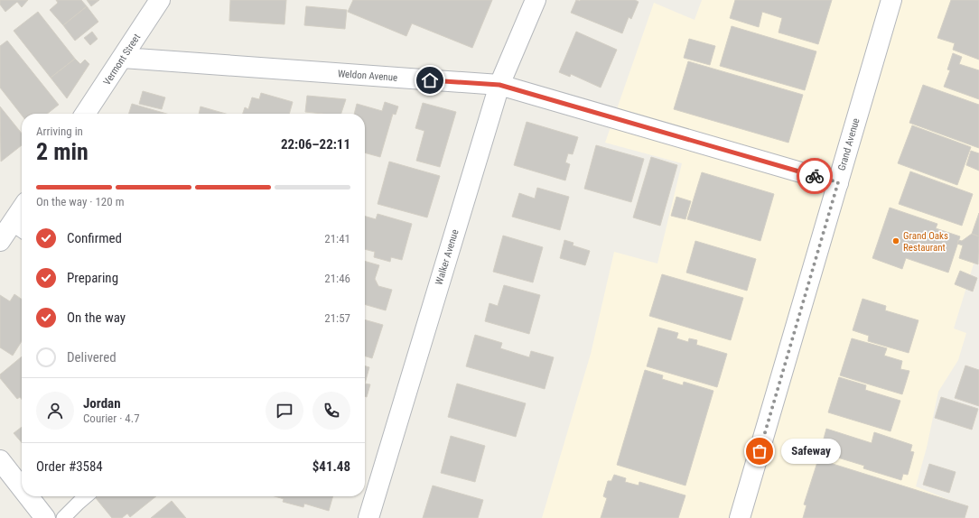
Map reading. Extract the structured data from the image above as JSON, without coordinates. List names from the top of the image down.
{
  "streets": {
    "street": [
      "Vermont Street",
      "Weldon Avenue",
      "Grand Avenue",
      "Walker Avenue"
    ]
  },
  "crossings": [
    ["Vermont Street", "Weldon Avenue"],
    ["Weldon Avenue", "Grand Avenue"],
    ["Weldon Avenue", "Walker Avenue"]
  ],
  "places": ["Grand Oaks Restaurant", "Safeway"],
  "page": {
    "heading": ["2 min", "Arriving in", "22:06–22:11"],
    "panel": [
      "Jordan",
      "Courier · 4.7",
      "Order #3584",
      "$41.48"
    ],
    "bar": "On the way · 120 m",
    "list": [
      ["Confirmed", "21:41"],
      ["Preparing", "21:46"],
      ["On the way", "21:57"],
      "Delivered"
    ],
    "bubble": "Safeway"
  }
}
